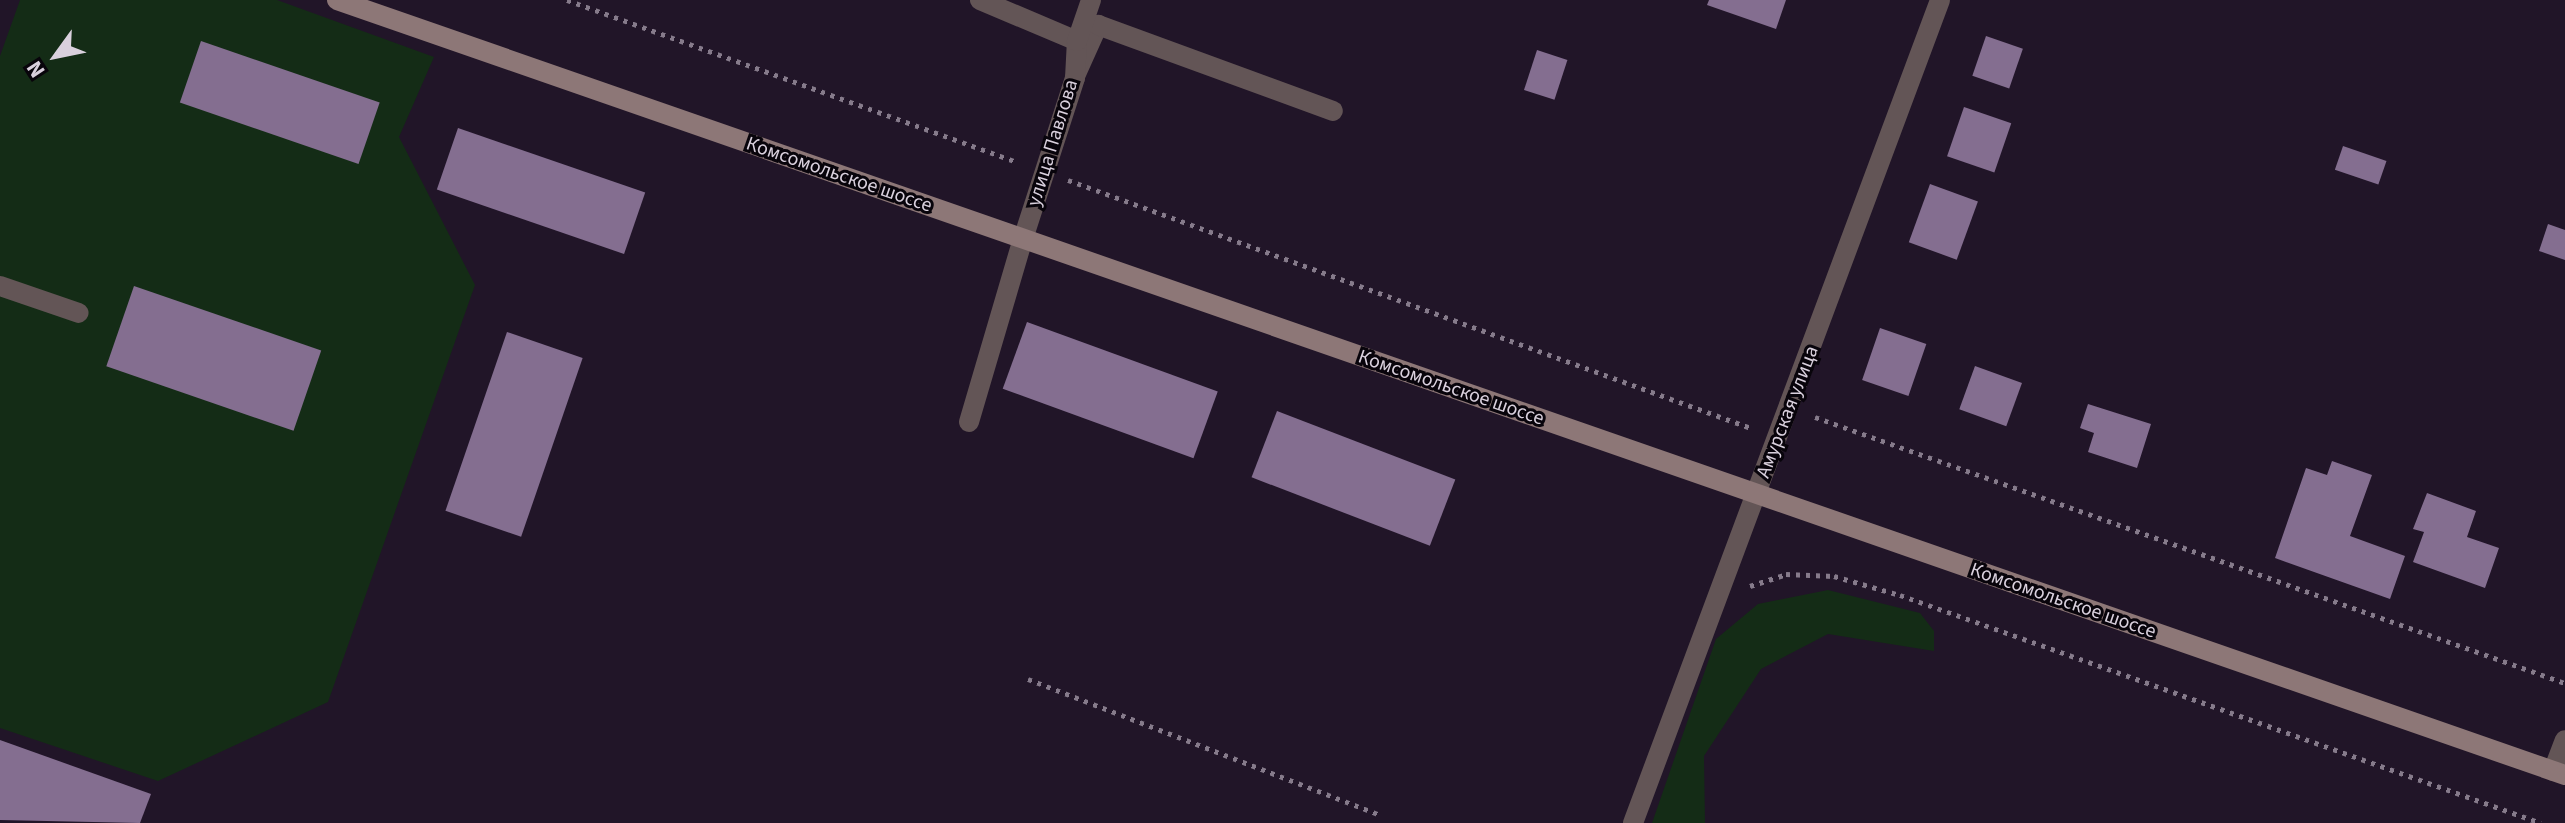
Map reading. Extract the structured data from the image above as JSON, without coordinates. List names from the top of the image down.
{
  "streets": {
    "main road": ["Комсомольское шоссе"],
    "street": ["улица Павлова", "Амурская улица"]
  },
  "crossings": [
    ["улица Павлова", "Комсомольское шоссе"],
    ["Комсомольское шоссе", "Амурская улица"]
  ],
  "north": "bottom left"
}
